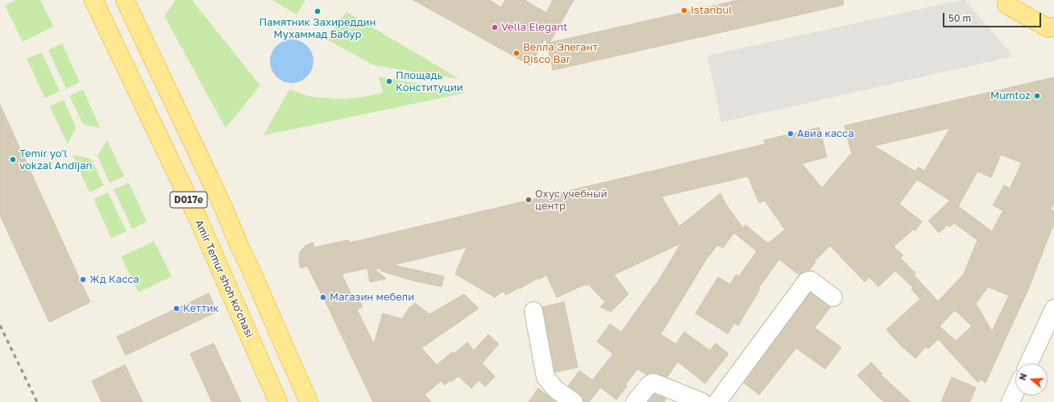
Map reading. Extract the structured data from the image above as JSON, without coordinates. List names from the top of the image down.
{
  "streets": {
    "main road": ["D017e", "Amir Temur shoh ko'chasi"]
  },
  "places": [
    "Istanbul",
    "Памятник Захиреддин Мухаммад Бабур",
    "Vella Elegant",
    "Велла Элегант Disco Bar",
    "Площадь Конституции",
    "Mumtoz",
    "Авиа касса",
    "Temir yo'l vokzal Andijan",
    "Охус учебный центр",
    "Жд Касса",
    "Магазин мебели",
    "Кеттик"
  ],
  "scale_bar": "50 m",
  "north": "left"
}
